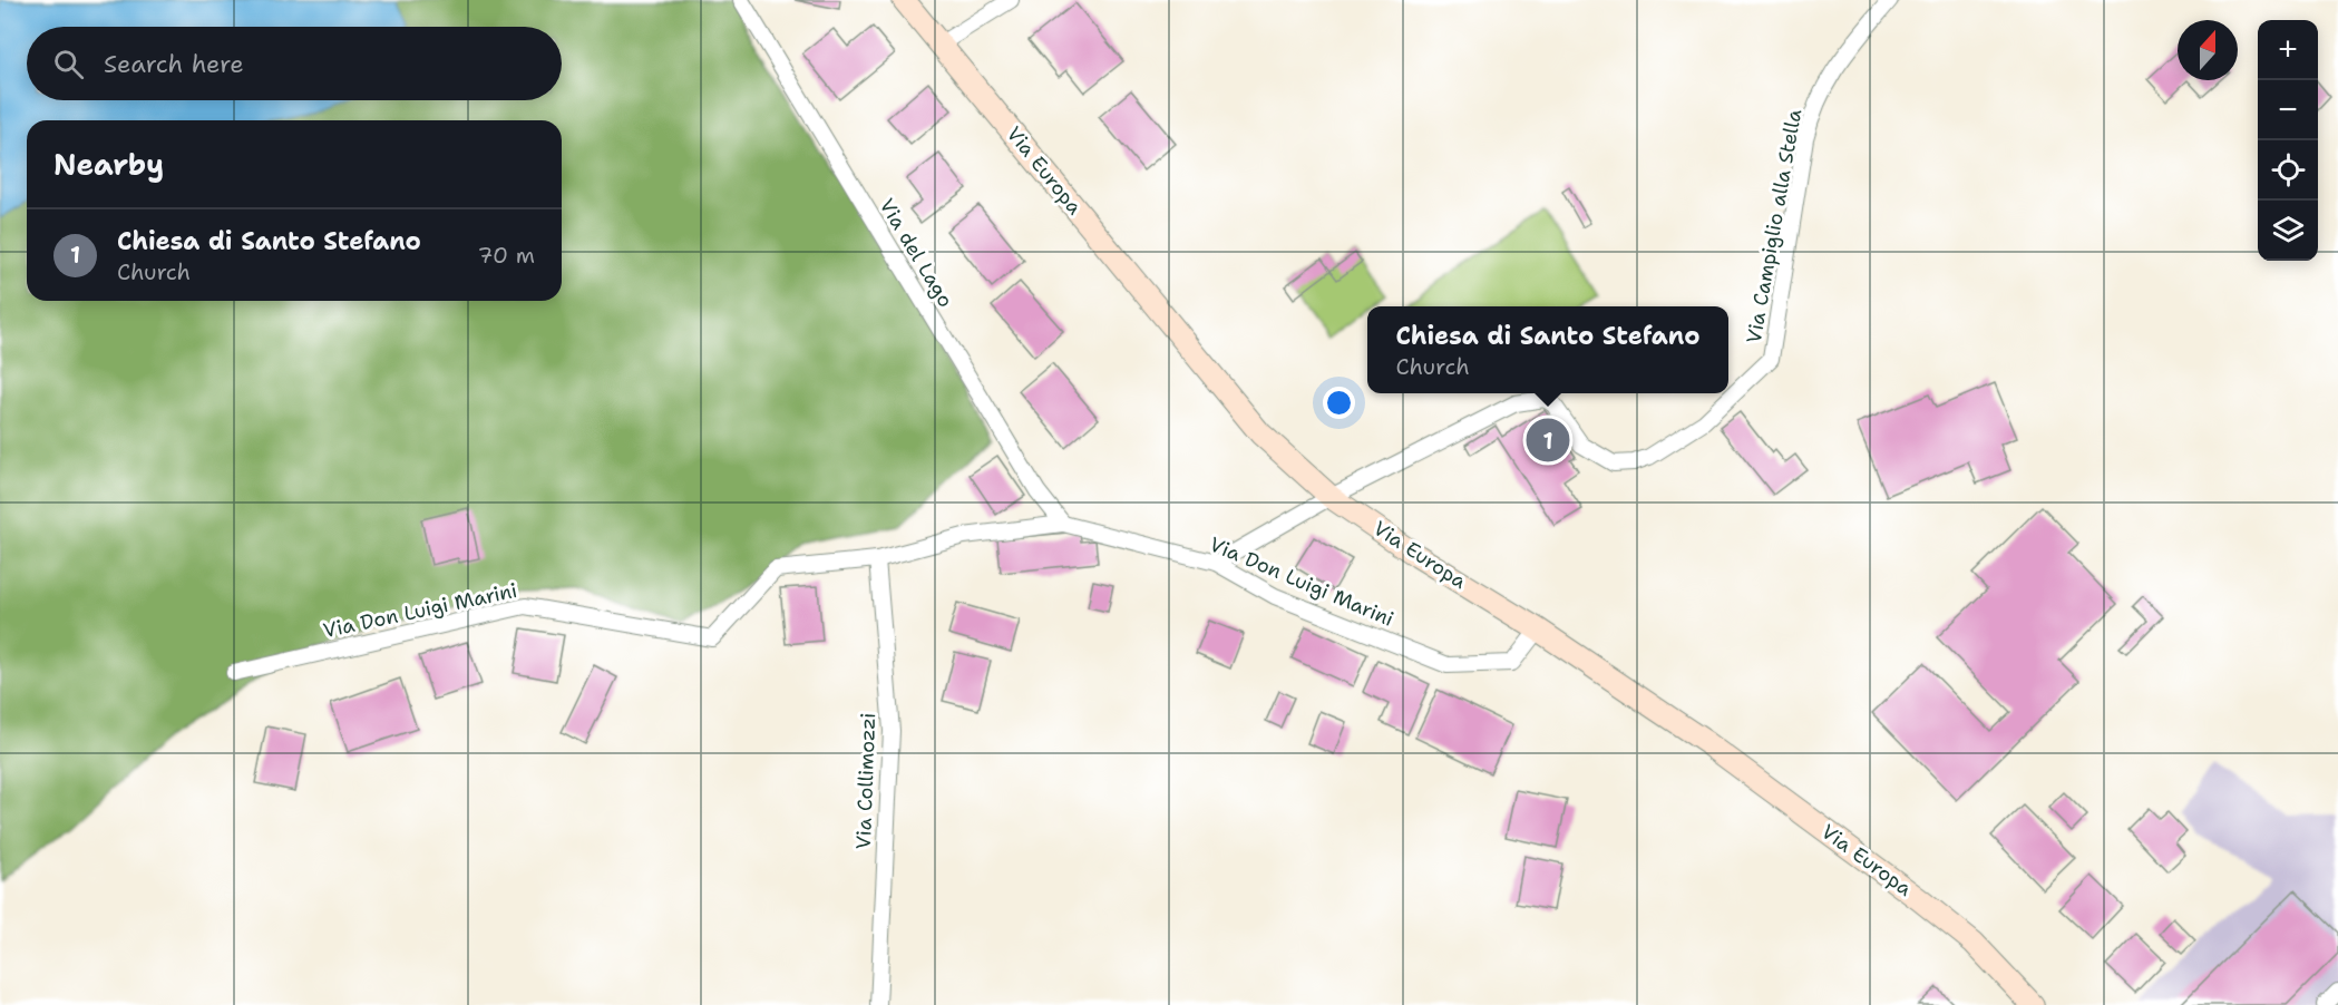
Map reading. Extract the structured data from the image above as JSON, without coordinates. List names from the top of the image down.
{
  "streets": {
    "main road": ["Via Europa"],
    "street": [
      "Via Campiglio alla Stella",
      "Via del Lago",
      "Via Don Luigi Marini",
      "Via Collimozzi"
    ]
  },
  "crossings": [
    ["Via Europa", "Via Campiglio alla Stella"],
    ["Via Europa", "Via Don Luigi Marini"],
    ["Via del Lago", "Via Don Luigi Marini"],
    ["Via Don Luigi Marini", "Via Collimozzi"]
  ],
  "north": "top",
  "page": {
    "map_buttons": ["+", "−"],
    "search": "Search here",
    "heading": "Nearby",
    "list": [
      {
        "mark": "1",
        "name": "Chiesa di Santo Stefano",
        "note": "Church",
        "value": "70 m"
      }
    ],
    "popup": ["Chiesa di Santo Stefano", "Church"],
    "pins": "1"
  }
}
